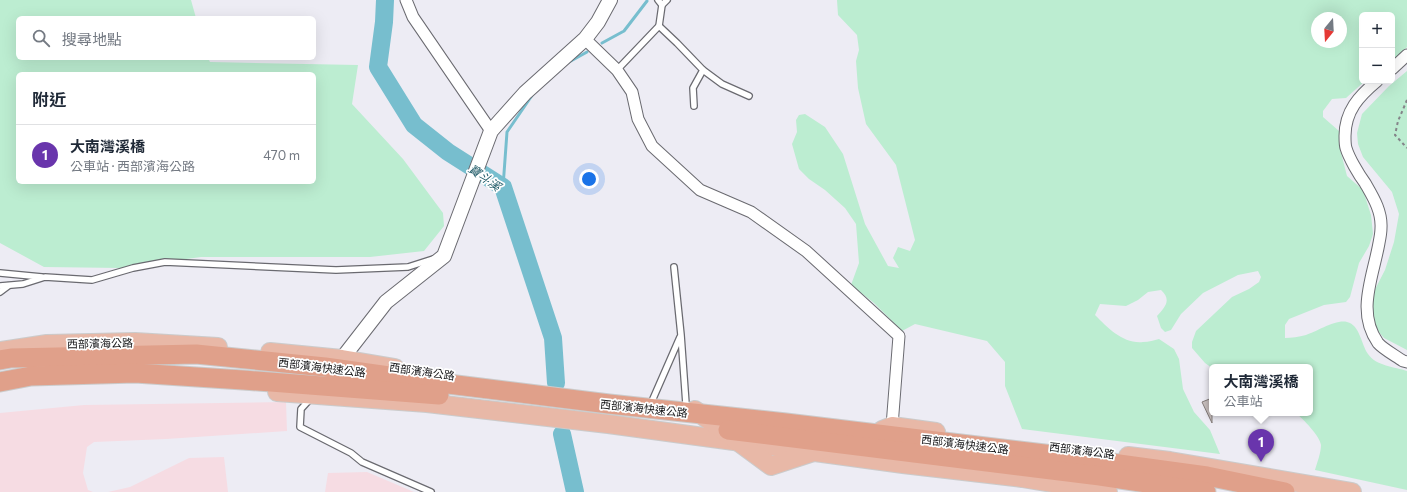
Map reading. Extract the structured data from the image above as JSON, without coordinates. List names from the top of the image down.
{
  "streets": {
    "highway": ["西部濱海快速公路"],
    "main road": ["西部濱海公路"]
  },
  "water": ["寶斗溪"],
  "north": "bottom",
  "page": {
    "map_buttons": ["+", "−"],
    "search": "搜尋地點",
    "heading": "附近",
    "list": [
      {
        "mark": "1",
        "name": "大南灣溪橋",
        "note": "公車站 · 西部濱海公路",
        "value": "470 m"
      }
    ],
    "popup": ["大南灣溪橋", "公車站"],
    "pins": "1"
  }
}
